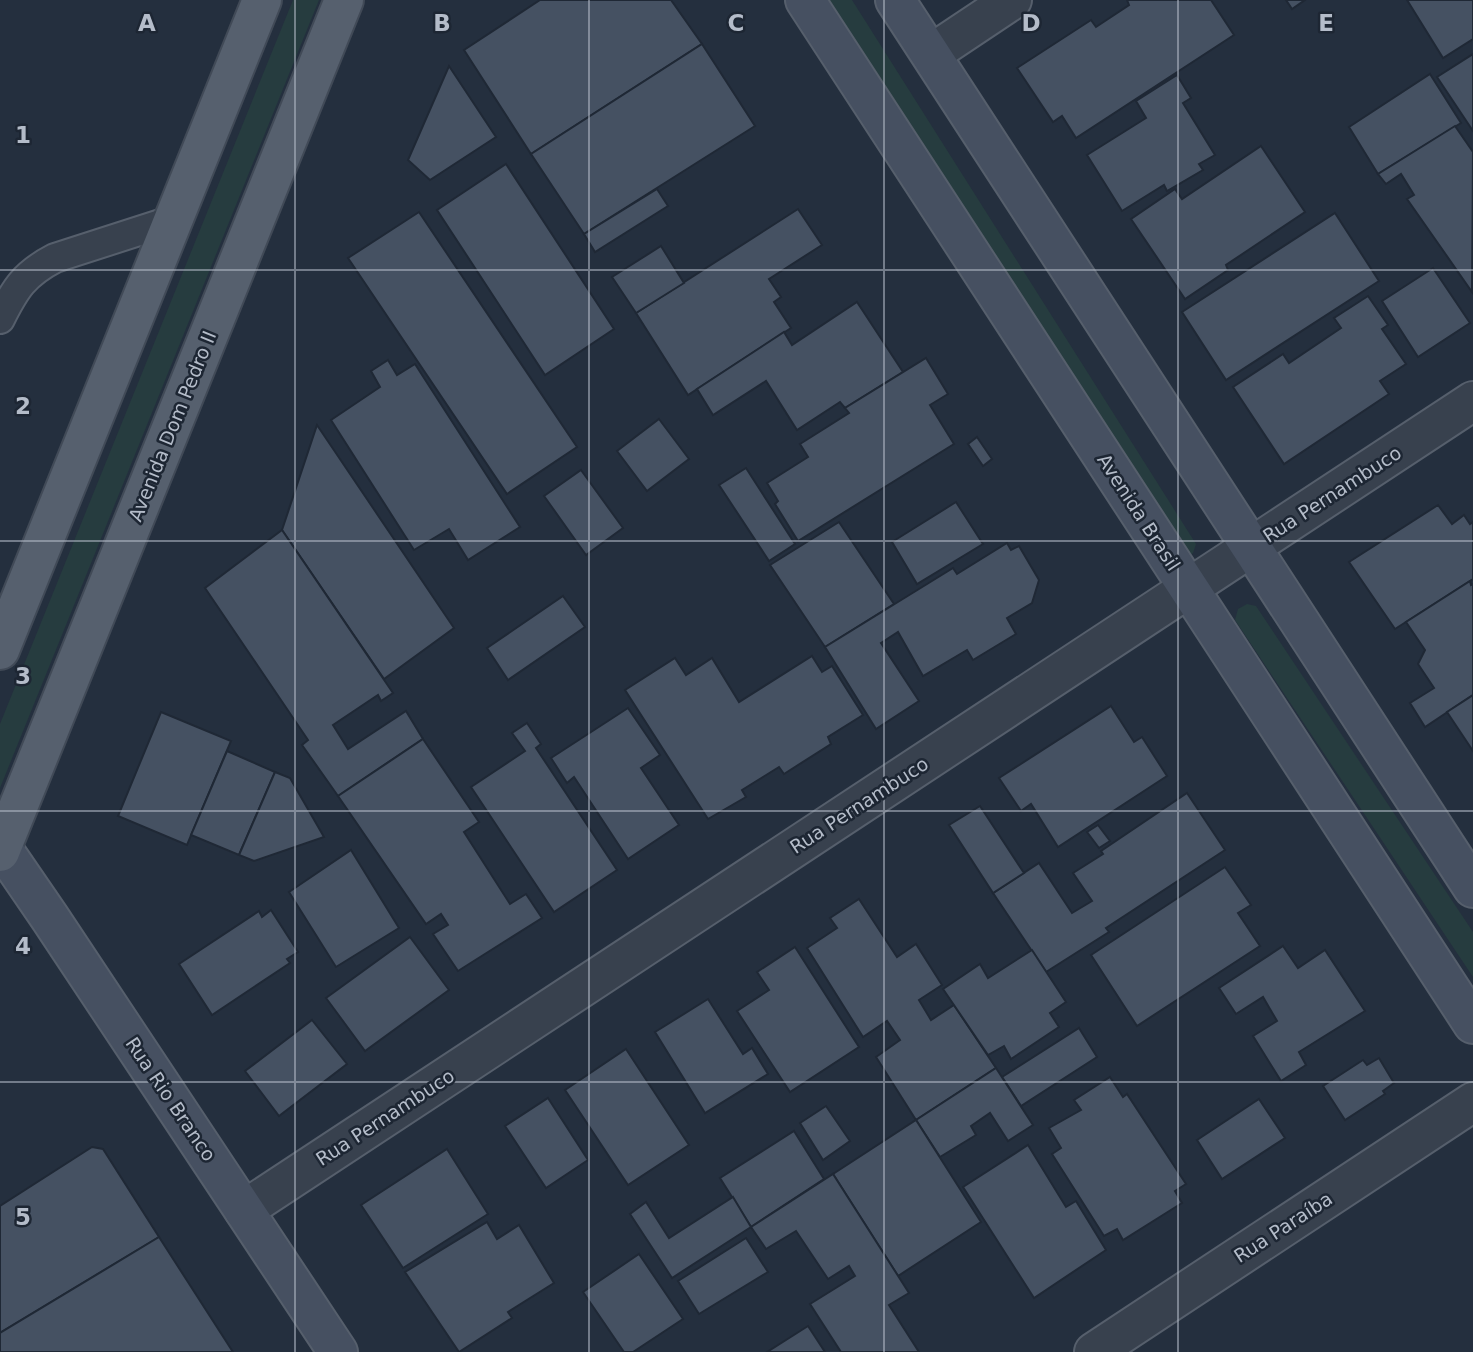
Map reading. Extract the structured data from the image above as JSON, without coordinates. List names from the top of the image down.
{
  "streets": {
    "main road": ["Avenida Dom Pedro II", "Avenida Brasil", "Rua Rio Branco"],
    "street": ["Rua Pernambuco", "Rua Paraíba"]
  },
  "crossings": [
    ["Avenida Dom Pedro II", "Rua Rio Branco"],
    ["Rua Pernambuco", "Avenida Brasil"],
    ["Rua Pernambuco", "Rua Rio Branco"]
  ],
  "grid": {
    "columns": [
      "A",
      "B",
      "C",
      "D",
      "E"
    ],
    "rows": [
      "1",
      "2",
      "3",
      "4",
      "5"
    ]
  }
}
